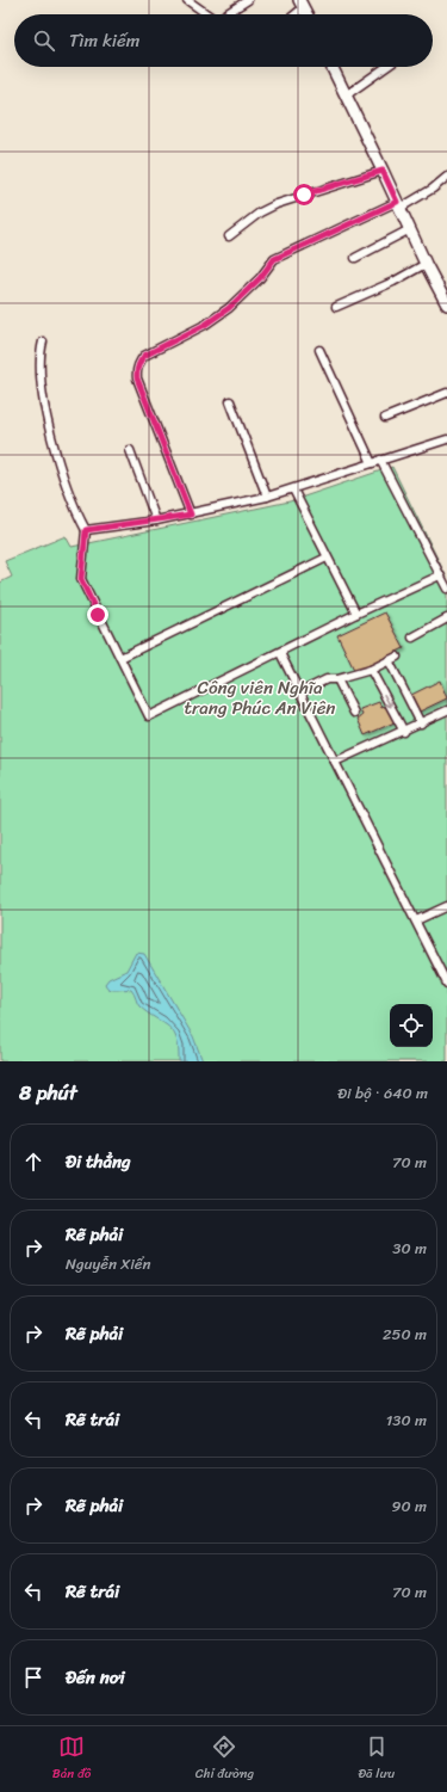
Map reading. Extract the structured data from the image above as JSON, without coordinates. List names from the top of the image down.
{
  "parks": ["Công viên Nghĩa trang Phúc An Viên"],
  "page": {
    "search": "Tìm kiếm",
    "heading": ["8 phút", "Đi bộ · 640 m"],
    "list": [
      ["Đi thẳng", "70 m"],
      ["Rẽ phải", "Nguyễn Xiển", "30 m"],
      ["Rẽ phải", "250 m"],
      ["Rẽ trái", "130 m"],
      ["Rẽ phải", "90 m"],
      ["Rẽ trái", "70 m"],
      "Đến nơi"
    ],
    "nav": ["Bản đồ", "Chỉ đường", "Đã lưu"]
  }
}
